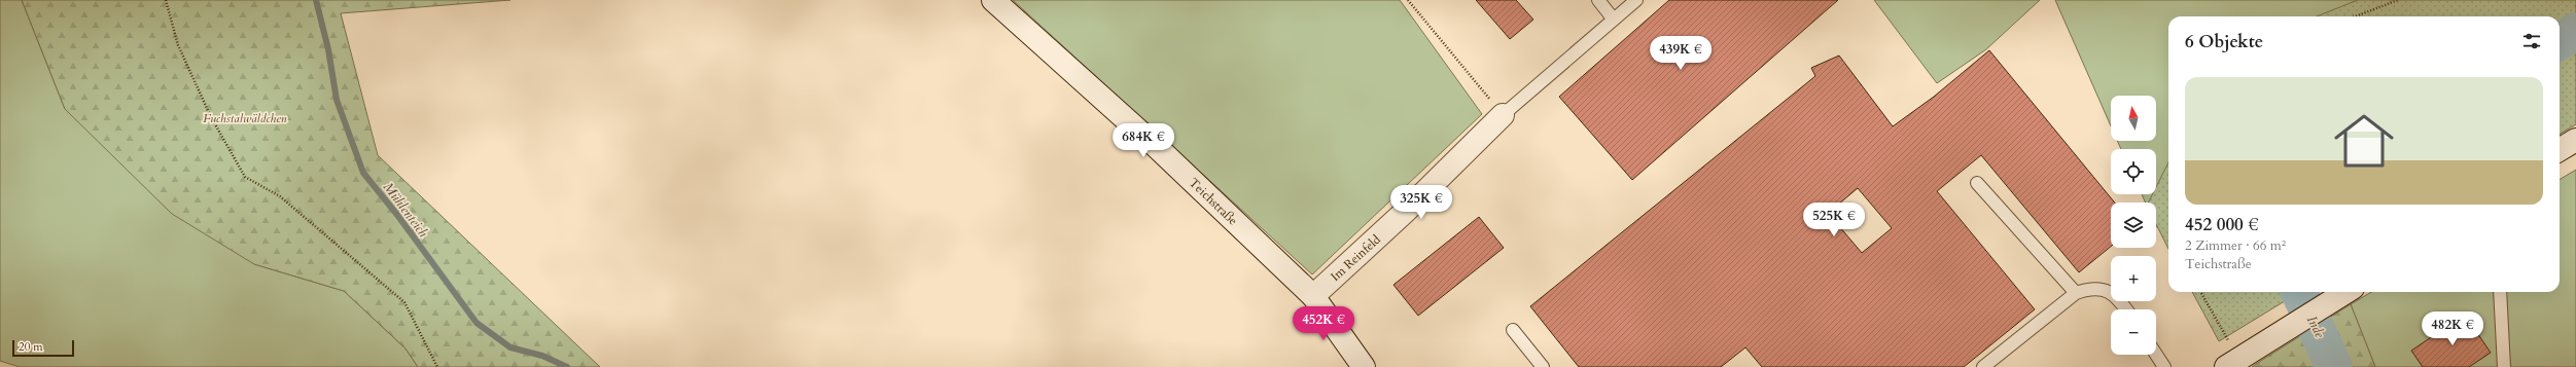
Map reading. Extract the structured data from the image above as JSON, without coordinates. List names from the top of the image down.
{
  "streets": {
    "main road": ["Teichstraße", "Im Reinfeld"]
  },
  "crossings": [
    ["Teichstraße", "Im Reinfeld"]
  ],
  "water": ["Mühlenteich", "Inde"],
  "parks": ["Fuchstalwäldchen"],
  "scale_bar": "20 m",
  "north": "top",
  "page": {
    "heading": "6 Objekte",
    "price": [
      "439K €",
      "684K €",
      "325K €",
      "525K €",
      "452K €",
      "482K €"
    ],
    "list": [
      {
        "name": "452 000 €",
        "note": "2 Zimmer · 66 m² · Teichstraße"
      }
    ],
    "map_buttons": ["+", "−"],
    "scale": "20 m"
  }
}
